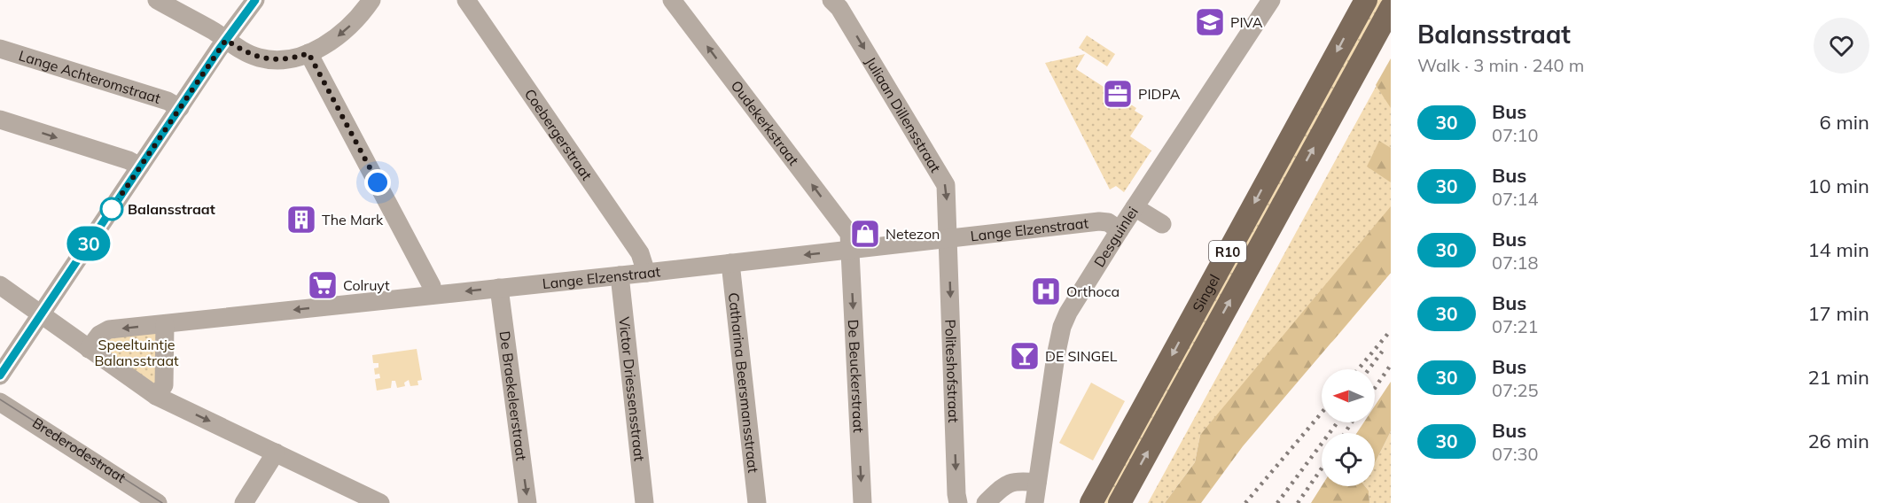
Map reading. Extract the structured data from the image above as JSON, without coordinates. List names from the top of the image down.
{
  "streets": {
    "main road": ["R10", "Singel"],
    "street": [
      "Lange Achteromstraat",
      "Juliaan Dillensstraat",
      "Oudekerkstraat",
      "Coebergerstraat",
      "Lange Elzenstraat",
      "Desguinlei",
      "Politeshofstraat",
      "De Beuckerstraat",
      "Catharina Beersmansstraat",
      "Victor Driessensstraat",
      "De Braekeleerstraat",
      "Brederodestraat"
    ]
  },
  "crossings": [
    ["Juliaan Dillensstraat", "Lange Elzenstraat"],
    ["Juliaan Dillensstraat", "Politeshofstraat"],
    ["Oudekerkstraat", "Lange Elzenstraat"],
    ["Oudekerkstraat", "De Beuckerstraat"],
    ["Coebergerstraat", "Lange Elzenstraat"],
    ["Lange Elzenstraat", "Desguinlei"],
    ["Lange Elzenstraat", "Politeshofstraat"],
    ["Lange Elzenstraat", "De Beuckerstraat"],
    ["Lange Elzenstraat", "Catharina Beersmansstraat"],
    ["Lange Elzenstraat", "Victor Driessensstraat"],
    ["Lange Elzenstraat", "De Braekeleerstraat"]
  ],
  "one_way": [
    "Juliaan Dillensstraat",
    "Oudekerkstraat",
    "Lange Elzenstraat",
    "Politeshofstraat",
    "De Beuckerstraat",
    "De Braekeleerstraat"
  ],
  "parks": ["Speeltuintje Balansstraat"],
  "places": {
    "school or university": ["PIVA"],
    "office": ["PIDPA"],
    "other": ["Balansstraat"],
    "building": ["The Mark"],
    "shop": ["Netezon"],
    "supermarket": ["Colruyt"],
    "hospital": ["Orthoca"],
    "bar": ["DE SINGEL"]
  },
  "lines": ["bus line 30"],
  "north": "left",
  "page": {
    "on_map": "30",
    "heading": ["Balansstraat", "Walk · 3 min · 240 m"],
    "list": [
      {
        "mark": "30",
        "name": "Bus",
        "note": "07:10",
        "value": "6 min"
      },
      {
        "mark": "30",
        "name": "Bus",
        "note": "07:14",
        "value": "10 min"
      },
      {
        "mark": "30",
        "name": "Bus",
        "note": "07:18",
        "value": "14 min"
      },
      {
        "mark": "30",
        "name": "Bus",
        "note": "07:21",
        "value": "17 min"
      },
      {
        "mark": "30",
        "name": "Bus",
        "note": "07:25",
        "value": "21 min"
      },
      {
        "mark": "30",
        "name": "Bus",
        "note": "07:30",
        "value": "26 min"
      }
    ]
  }
}
